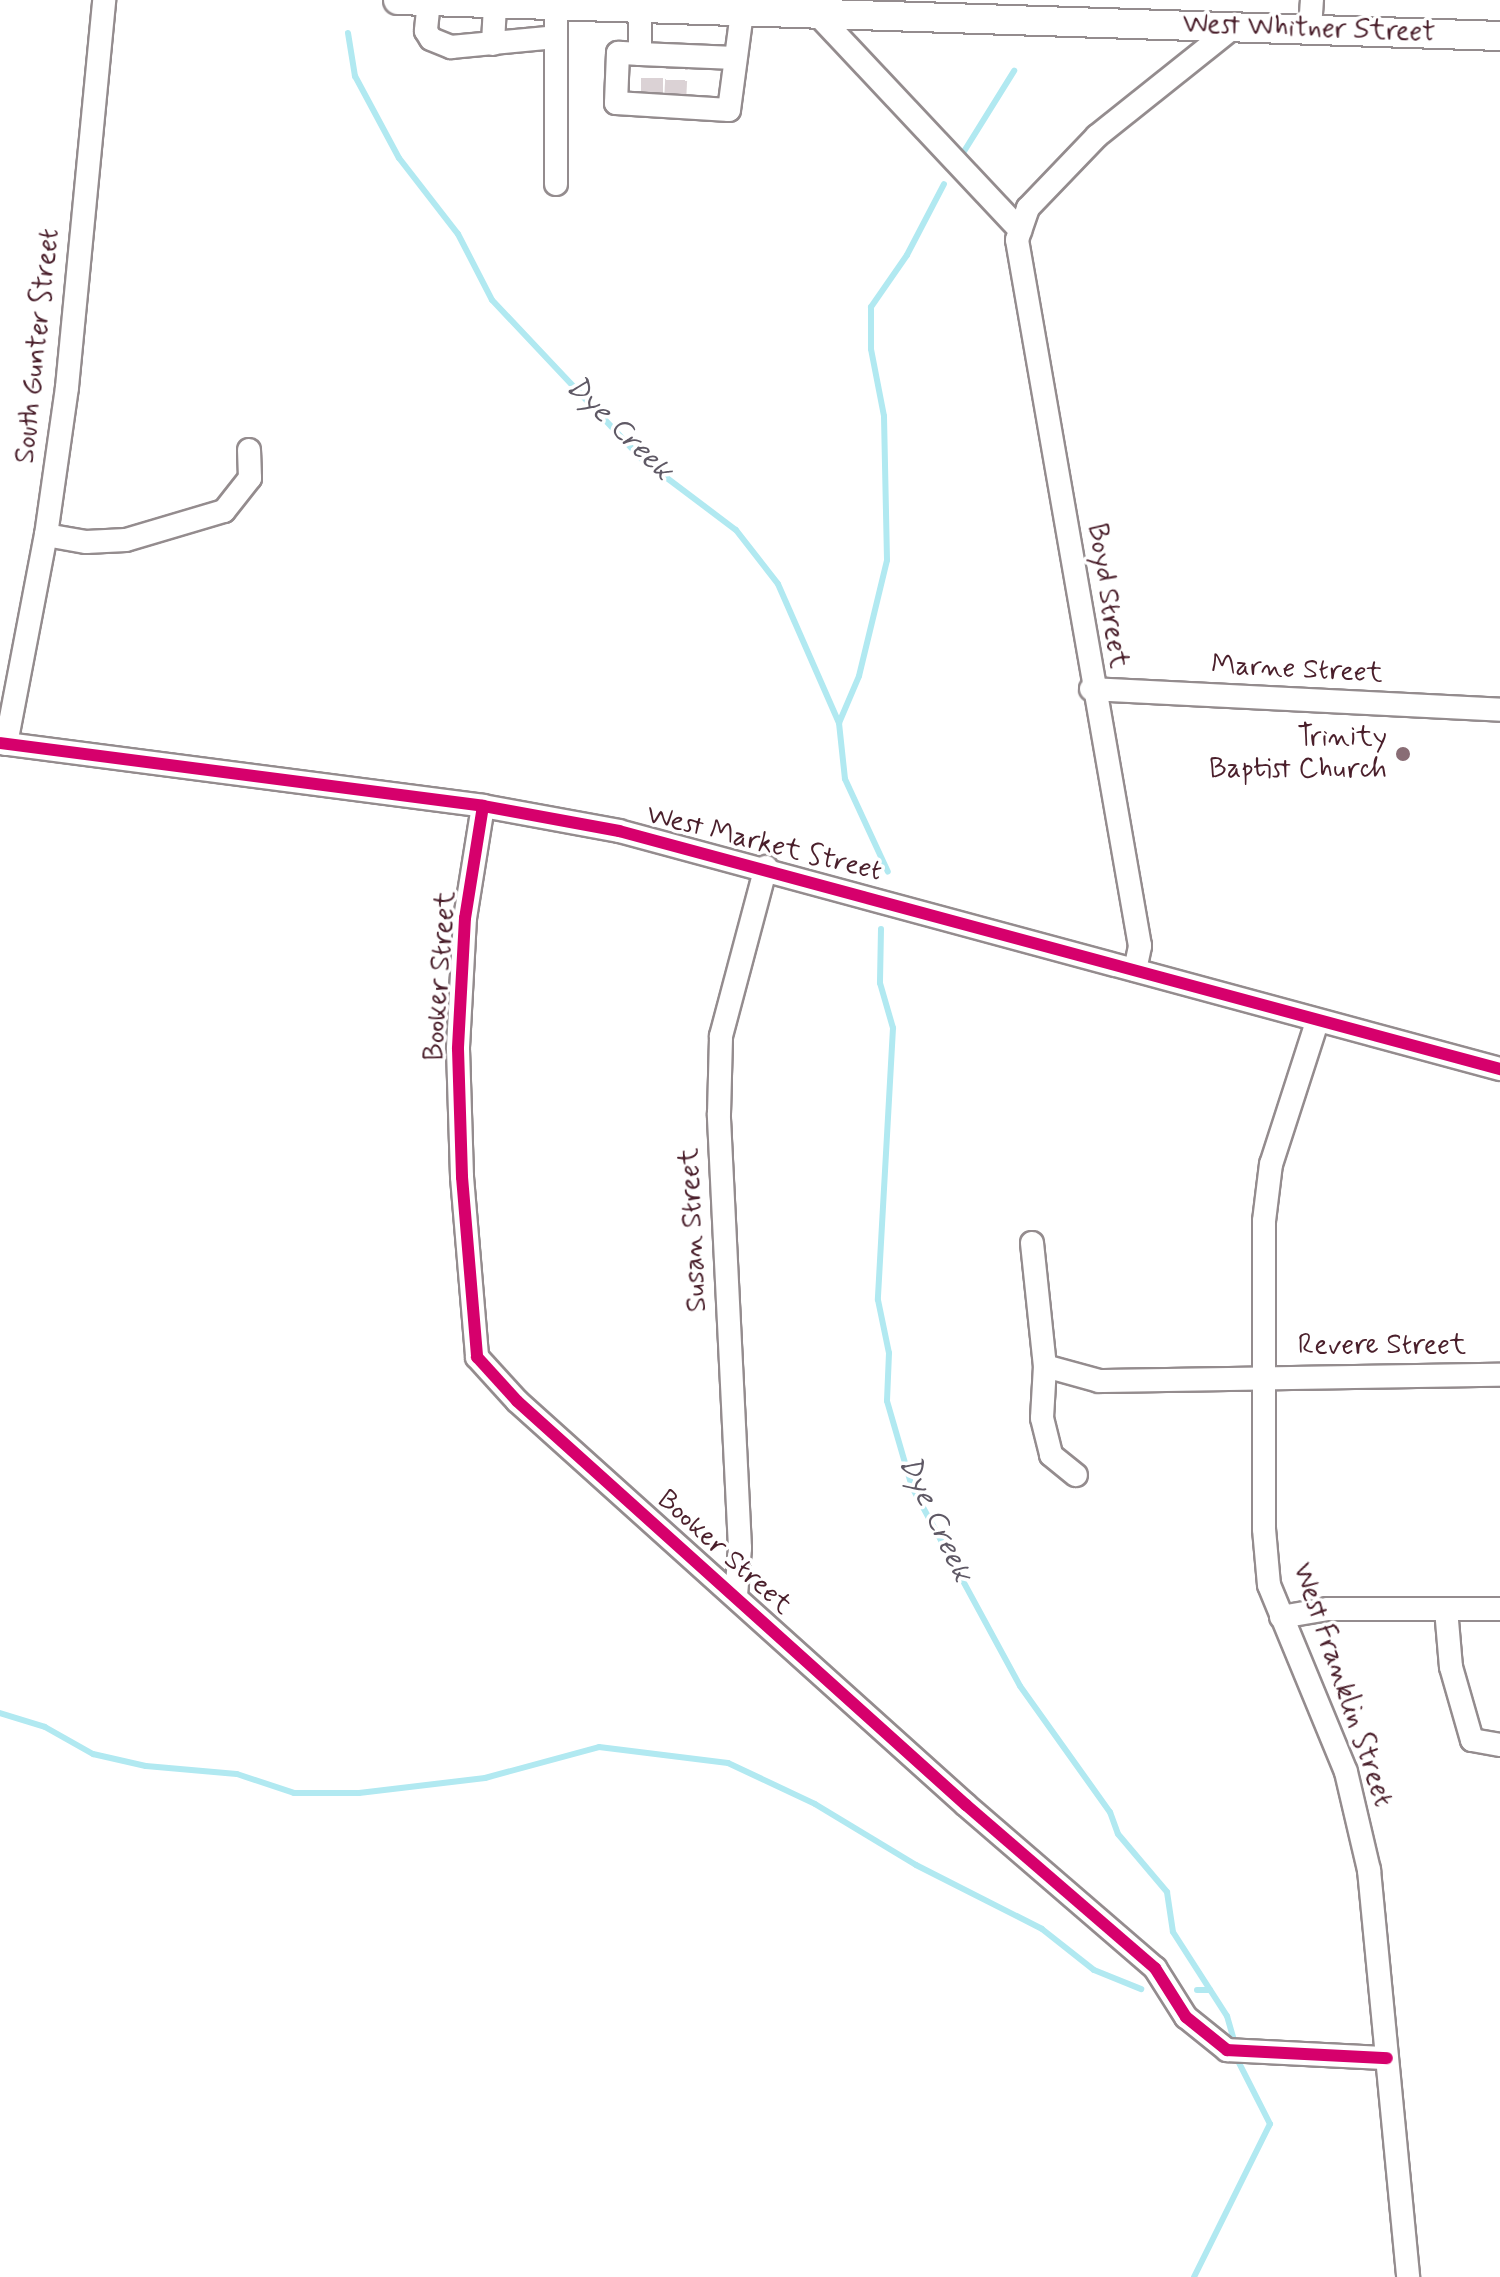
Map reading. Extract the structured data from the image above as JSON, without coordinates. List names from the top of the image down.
{
  "streets": {
    "main road": ["West Whitner Street"],
    "street": [
      "South Gunter Street",
      "Boyd Street",
      "Marne Street",
      "West Market Street",
      "Booker Street",
      "Susan Street",
      "Revere Street",
      "West Franklin Street"
    ]
  },
  "crossings": [
    ["South Gunter Street", "West Market Street"],
    ["Boyd Street", "Marne Street"],
    ["Boyd Street", "West Market Street"],
    ["West Market Street", "Booker Street"],
    ["West Market Street", "Susan Street"],
    ["West Market Street", "West Franklin Street"],
    ["Booker Street", "Susan Street"],
    ["Booker Street", "West Franklin Street"],
    ["Revere Street", "West Franklin Street"]
  ],
  "water": ["Dye Creek"],
  "places": ["Trinity Baptist Church"]
}
